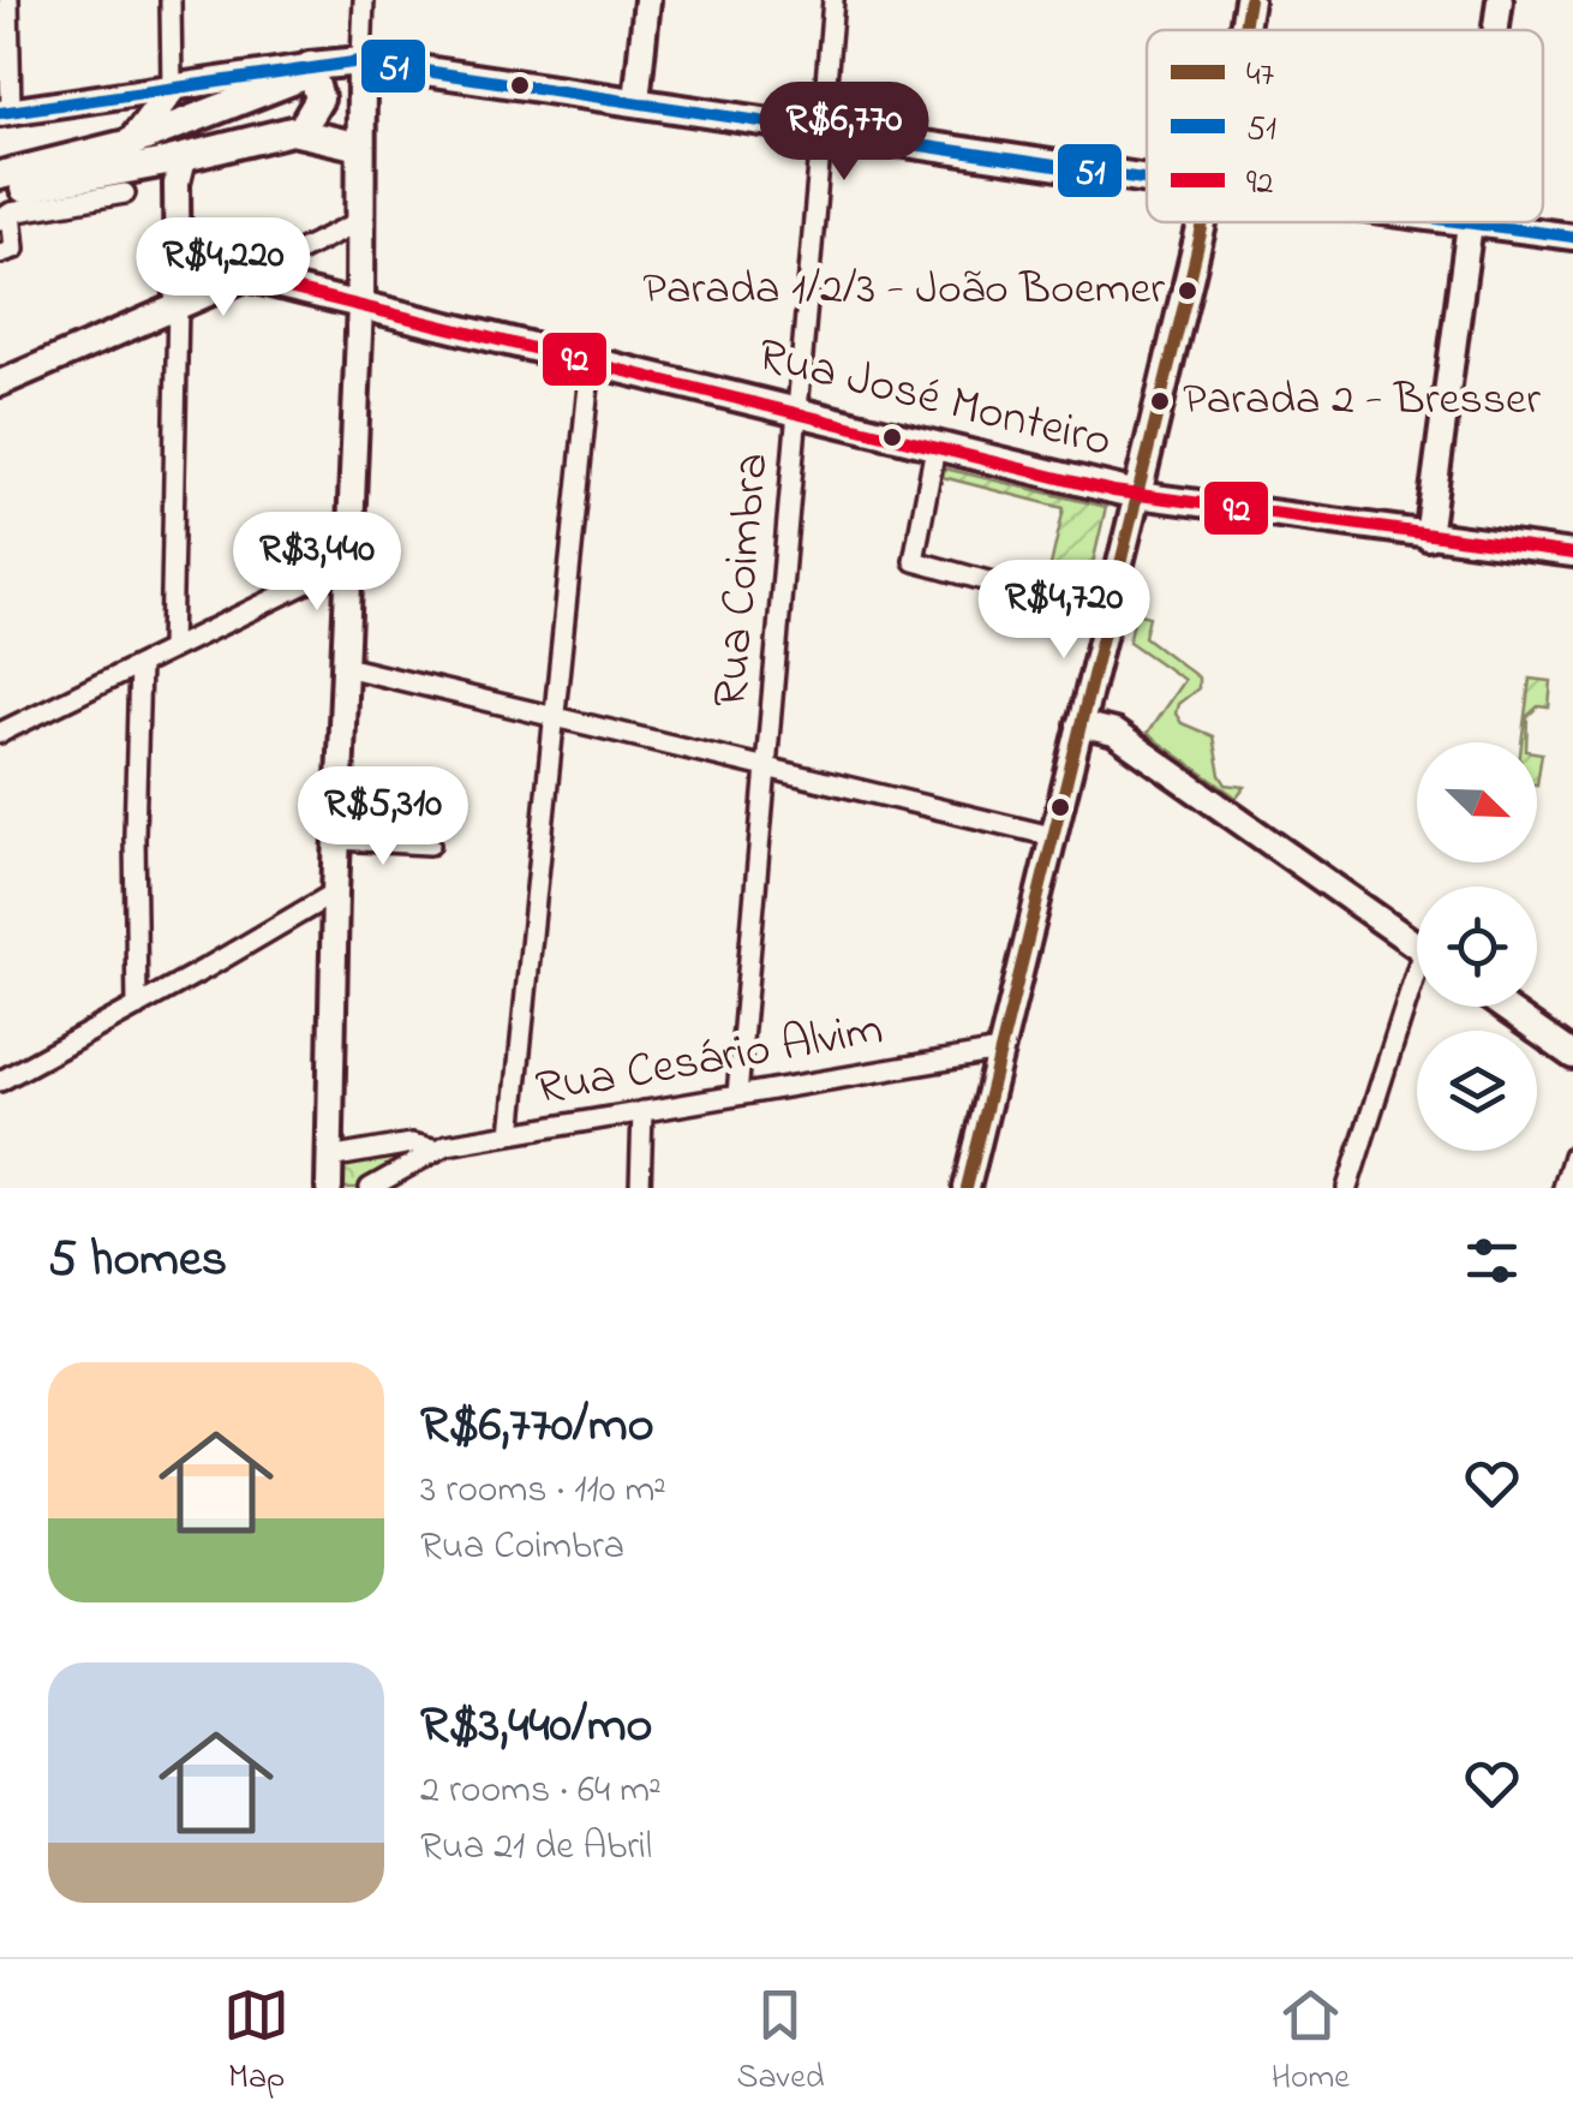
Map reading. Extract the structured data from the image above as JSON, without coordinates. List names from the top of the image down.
{
  "streets": {
    "main road": ["Rua José Monteiro"],
    "street": ["Rua Coimbra", "Rua Cesário Alvim"]
  },
  "crossings": [
    ["Rua José Monteiro", "Rua Coimbra"],
    ["Rua Coimbra", "Rua Cesário Alvim"]
  ],
  "places": ["Parada 1/2/3 - João Boemer", "Parada 2 - Bresser"],
  "lines": ["transit line 47", "transit line 51", "transit line 92"],
  "legend": ["47", "51", "92"],
  "north": "bottom right",
  "page": {
    "price": [
      "R$6,770",
      "R$4,220",
      "R$3,440",
      "R$4,720",
      "R$5,310"
    ],
    "heading": "5 homes",
    "list": [
      {
        "name": "R$6,770/mo",
        "note": "3 rooms · 110 m² · Rua Coimbra"
      },
      {
        "name": "R$3,440/mo",
        "note": "2 rooms · 64 m² · Rua 21 de Abril"
      }
    ],
    "tabs": ["Map", "Saved", "Home"]
  }
}
